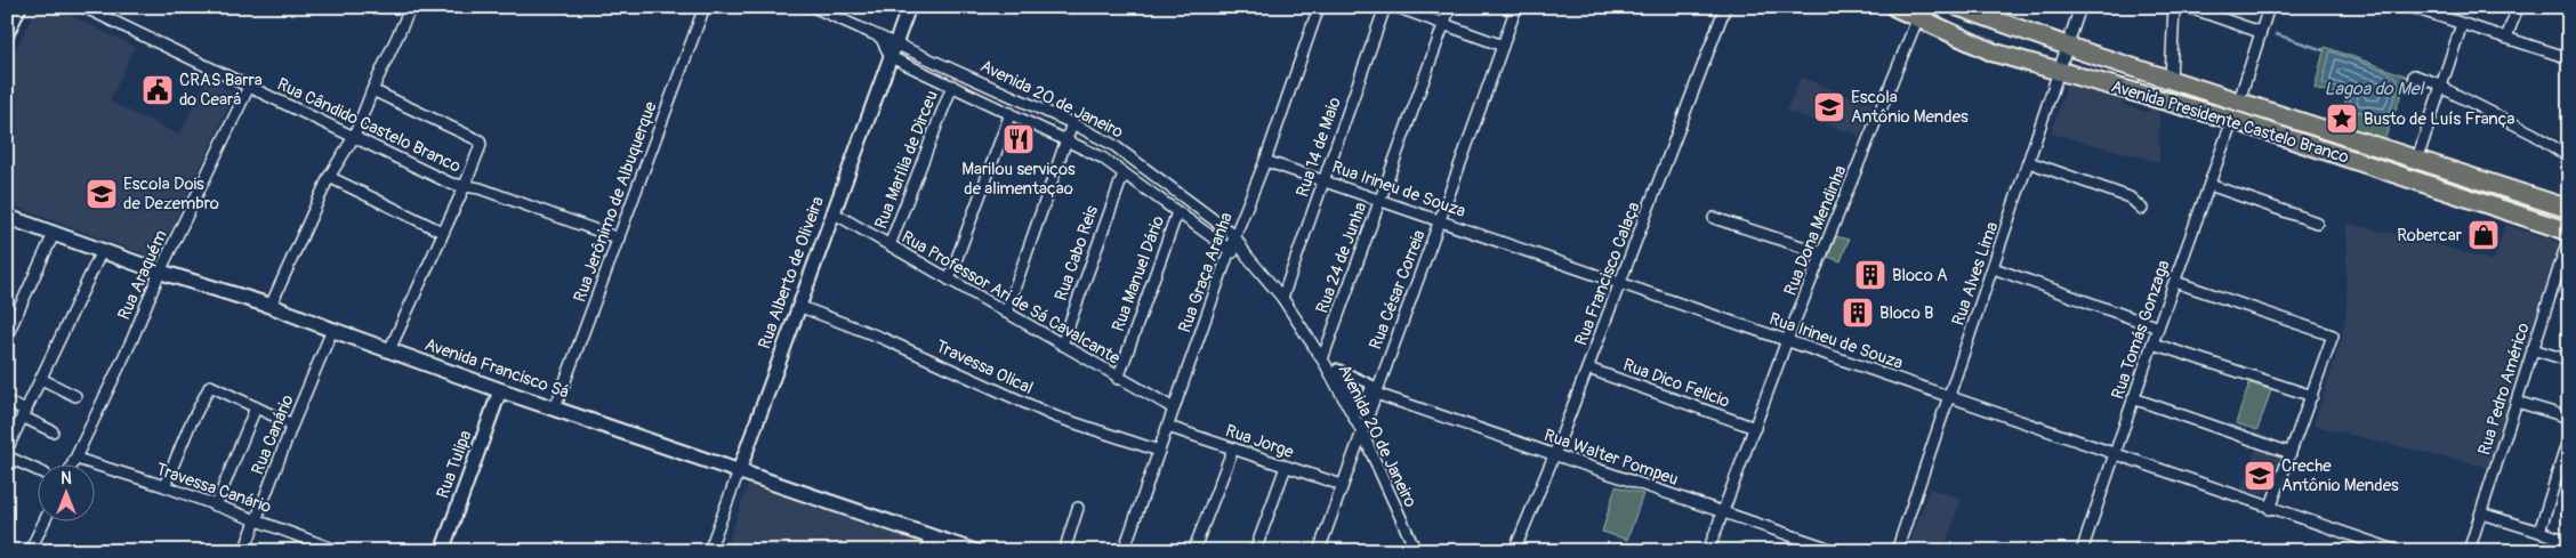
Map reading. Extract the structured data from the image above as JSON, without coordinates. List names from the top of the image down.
{
  "streets": {
    "main road": ["Avenida Presidente Castelo Branco", "Avenida Francisco Sá"],
    "street": [
      "Avenida 20 de Janeiro",
      "Rua Cândido Castelo Branco",
      "Rua 14 de Maio",
      "Rua Marília de Dirceu",
      "Rua Irineu de Souza",
      "Rua Jerônimo de Albuquerque",
      "Rua Dona Mendinha",
      "Rua Cabo Reis",
      "Rua 24 de Junha",
      "Rua Alberto de Oliveira",
      "Rua Graça Aranha",
      "Rua Manuel Dário",
      "Rua Francisco Calaça",
      "Rua Alves Lima",
      "Rua Araquém",
      "Rua César Correia",
      "Rua Professor Ari de Sá Cavalcante",
      "Rua Tomás Gonzaga",
      "Travessa Olical",
      "Rua Dico Felicio",
      "Rua Pedro Américo",
      "Rua Canário",
      "Rua Jorge",
      "Rua Walter Pompeu",
      "Rua Tulipa",
      "Travessa Canário"
    ]
  },
  "crossings": [
    ["Avenida 20 de Janeiro", "Rua 14 de Maio"],
    ["Avenida 20 de Janeiro", "Rua Marília de Dirceu"],
    ["Avenida 20 de Janeiro", "Rua Cabo Reis"],
    ["Avenida 20 de Janeiro", "Rua 24 de Junha"],
    ["Avenida 20 de Janeiro", "Rua Alberto de Oliveira"],
    ["Avenida 20 de Janeiro", "Rua Graça Aranha"],
    ["Avenida 20 de Janeiro", "Rua Manuel Dário"],
    ["Avenida 20 de Janeiro", "Rua César Correia"],
    ["Avenida Presidente Castelo Branco", "Rua Dona Mendinha"],
    ["Avenida Presidente Castelo Branco", "Rua Alves Lima"],
    ["Avenida Presidente Castelo Branco", "Rua Tomás Gonzaga"],
    ["Rua Cândido Castelo Branco", "Rua Jerônimo de Albuquerque"],
    ["Rua Cândido Castelo Branco", "Rua Araquém"],
    ["Rua 14 de Maio", "Rua Irineu de Souza"],
    ["Rua Marília de Dirceu", "Rua Professor Ari de Sá Cavalcante"],
    ["Rua Irineu de Souza", "Rua Dona Mendinha"],
    ["Rua Irineu de Souza", "Rua 24 de Junha"],
    ["Rua Irineu de Souza", "Rua Graça Aranha"],
    ["Rua Irineu de Souza", "Rua Francisco Calaça"],
    ["Rua Irineu de Souza", "Rua Alves Lima"],
    ["Rua Irineu de Souza", "Rua César Correia"],
    ["Rua Irineu de Souza", "Rua Tomás Gonzaga"],
    ["Rua Jerônimo de Albuquerque", "Avenida Francisco Sá"],
    ["Rua Dona Mendinha", "Rua Dico Felicio"],
    ["Rua Dona Mendinha", "Rua Walter Pompeu"],
    ["Rua Cabo Reis", "Rua Professor Ari de Sá Cavalcante"],
    ["Rua Alberto de Oliveira", "Rua Professor Ari de Sá Cavalcante"],
    ["Rua Alberto de Oliveira", "Travessa Olical"],
    ["Rua Alberto de Oliveira", "Avenida Francisco Sá"],
    ["Rua Graça Aranha", "Rua Professor Ari de Sá Cavalcante"],
    ["Rua Graça Aranha", "Travessa Olical"],
    ["Rua Graça Aranha", "Rua Jorge"],
    ["Rua Manuel Dário", "Rua Professor Ari de Sá Cavalcante"],
    ["Rua Francisco Calaça", "Rua Dico Felicio"],
    ["Rua Francisco Calaça", "Rua Walter Pompeu"],
    ["Rua Araquém", "Avenida Francisco Sá"],
    ["Rua Araquém", "Travessa Canário"],
    ["Rua César Correia", "Rua Jorge"],
    ["Rua César Correia", "Rua Walter Pompeu"],
    ["Avenida Francisco Sá", "Rua Canário"],
    ["Avenida Francisco Sá", "Rua Tulipa"],
    ["Rua Canário", "Travessa Canário"]
  ],
  "water": ["Lagoa do Mel"],
  "places": {
    "public building": ["CRAS Barra do Ceará"],
    "school or university": ["Escola Antônio Mendes", "Escola Dois de Dezembro", "Creche Antônio Mendes"],
    "place": ["Busto de Luís França"],
    "restaurant": ["Marilou serviços de alimentaçao"],
    "shop": ["Robercar"],
    "building": ["Bloco A", "Bloco B"]
  },
  "north": "top"
}
